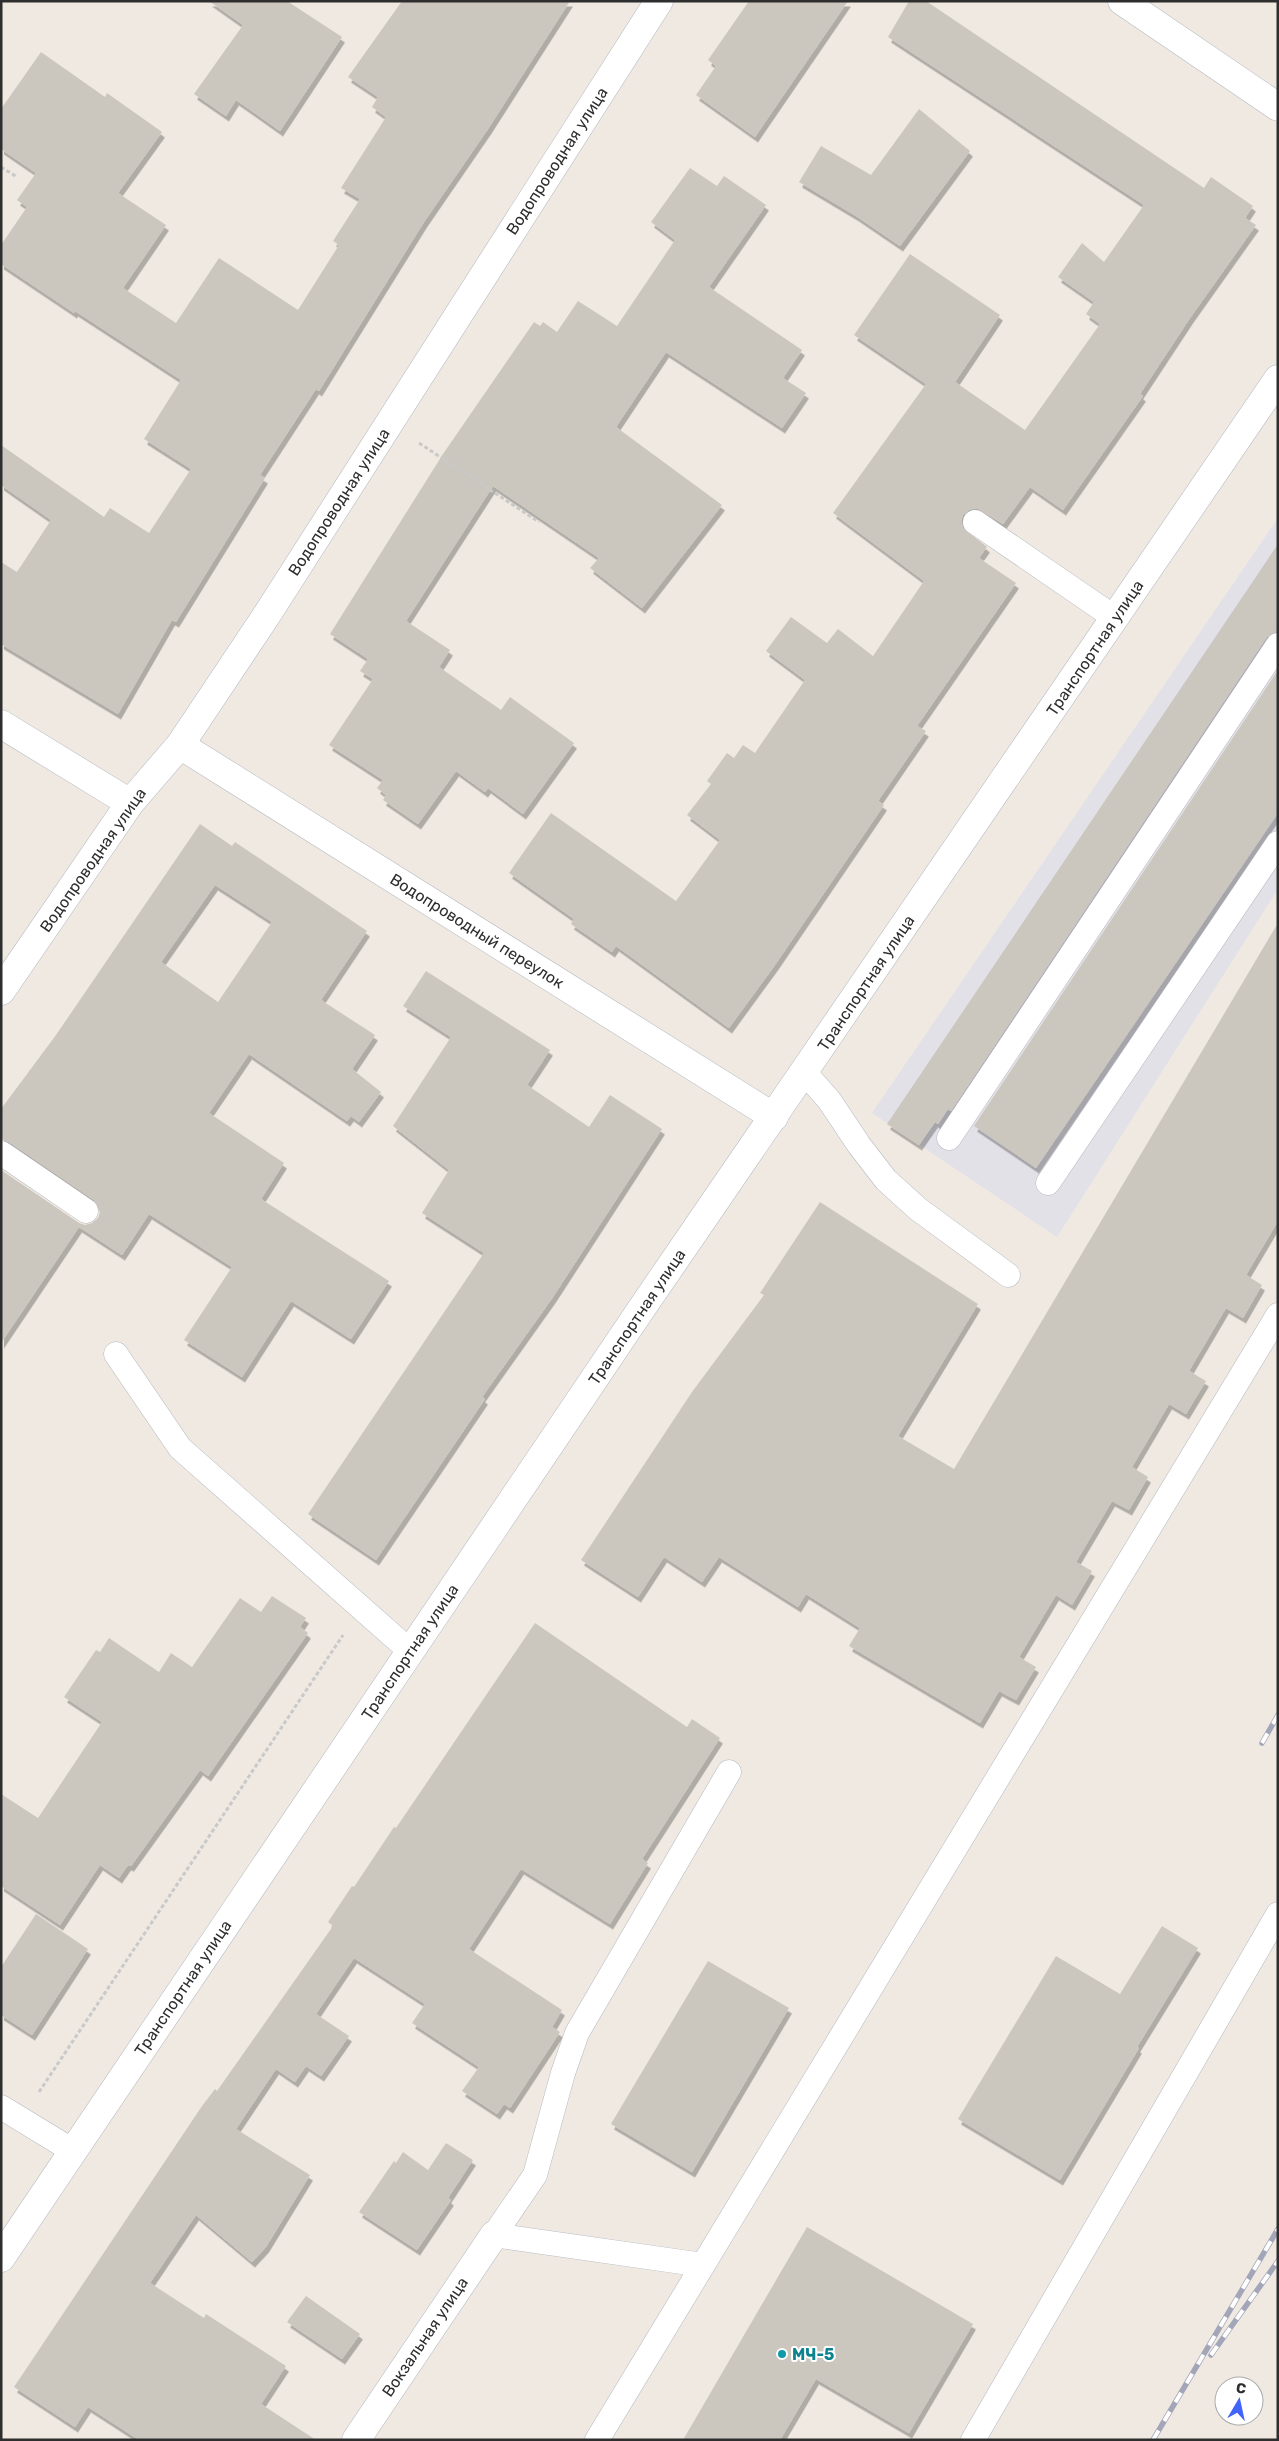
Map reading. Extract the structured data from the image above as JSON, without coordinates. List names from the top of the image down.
{
  "streets": {
    "street": [
      "Водопроводная улица",
      "Транспортная улица",
      "Водопроводный переулок",
      "Вокзальная улица"
    ]
  },
  "crossings": [
    ["Водопроводная улица", "Водопроводный переулок"],
    ["Транспортная улица", "Водопроводный переулок"]
  ],
  "places": ["МЧ-5"],
  "north": "top"
}
